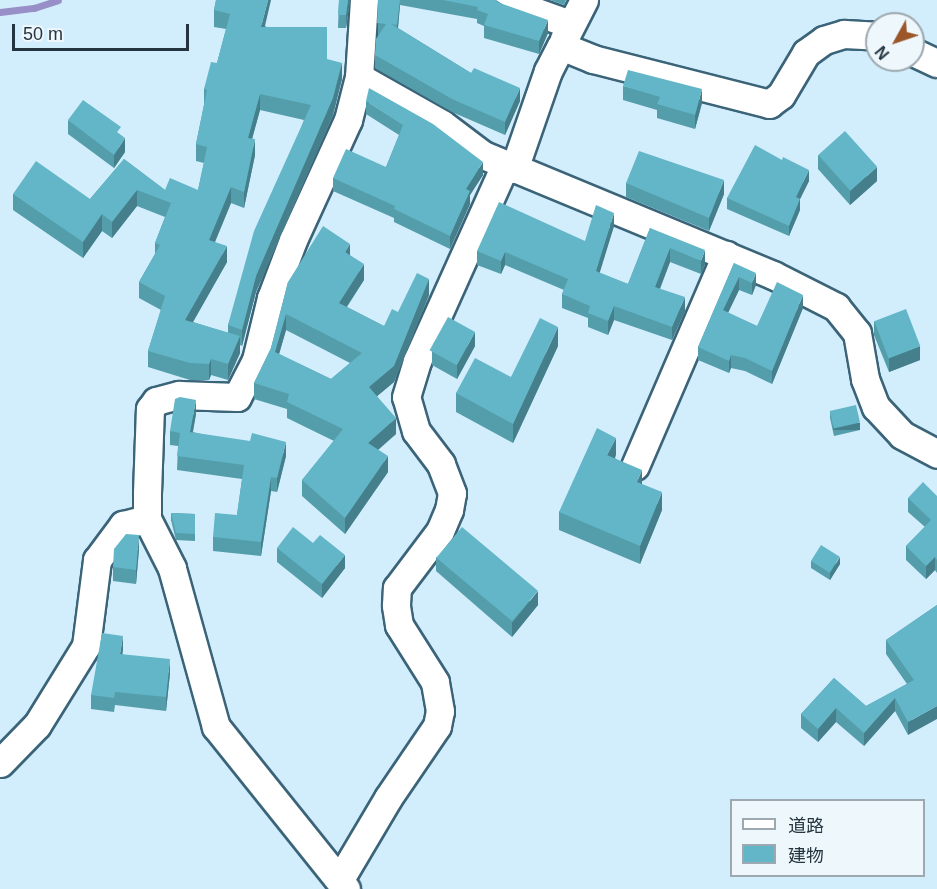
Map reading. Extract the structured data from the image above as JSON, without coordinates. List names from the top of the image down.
{
  "legend": ["道路", "建物"],
  "scale_bar": "50 m",
  "north": "bottom left"
}
